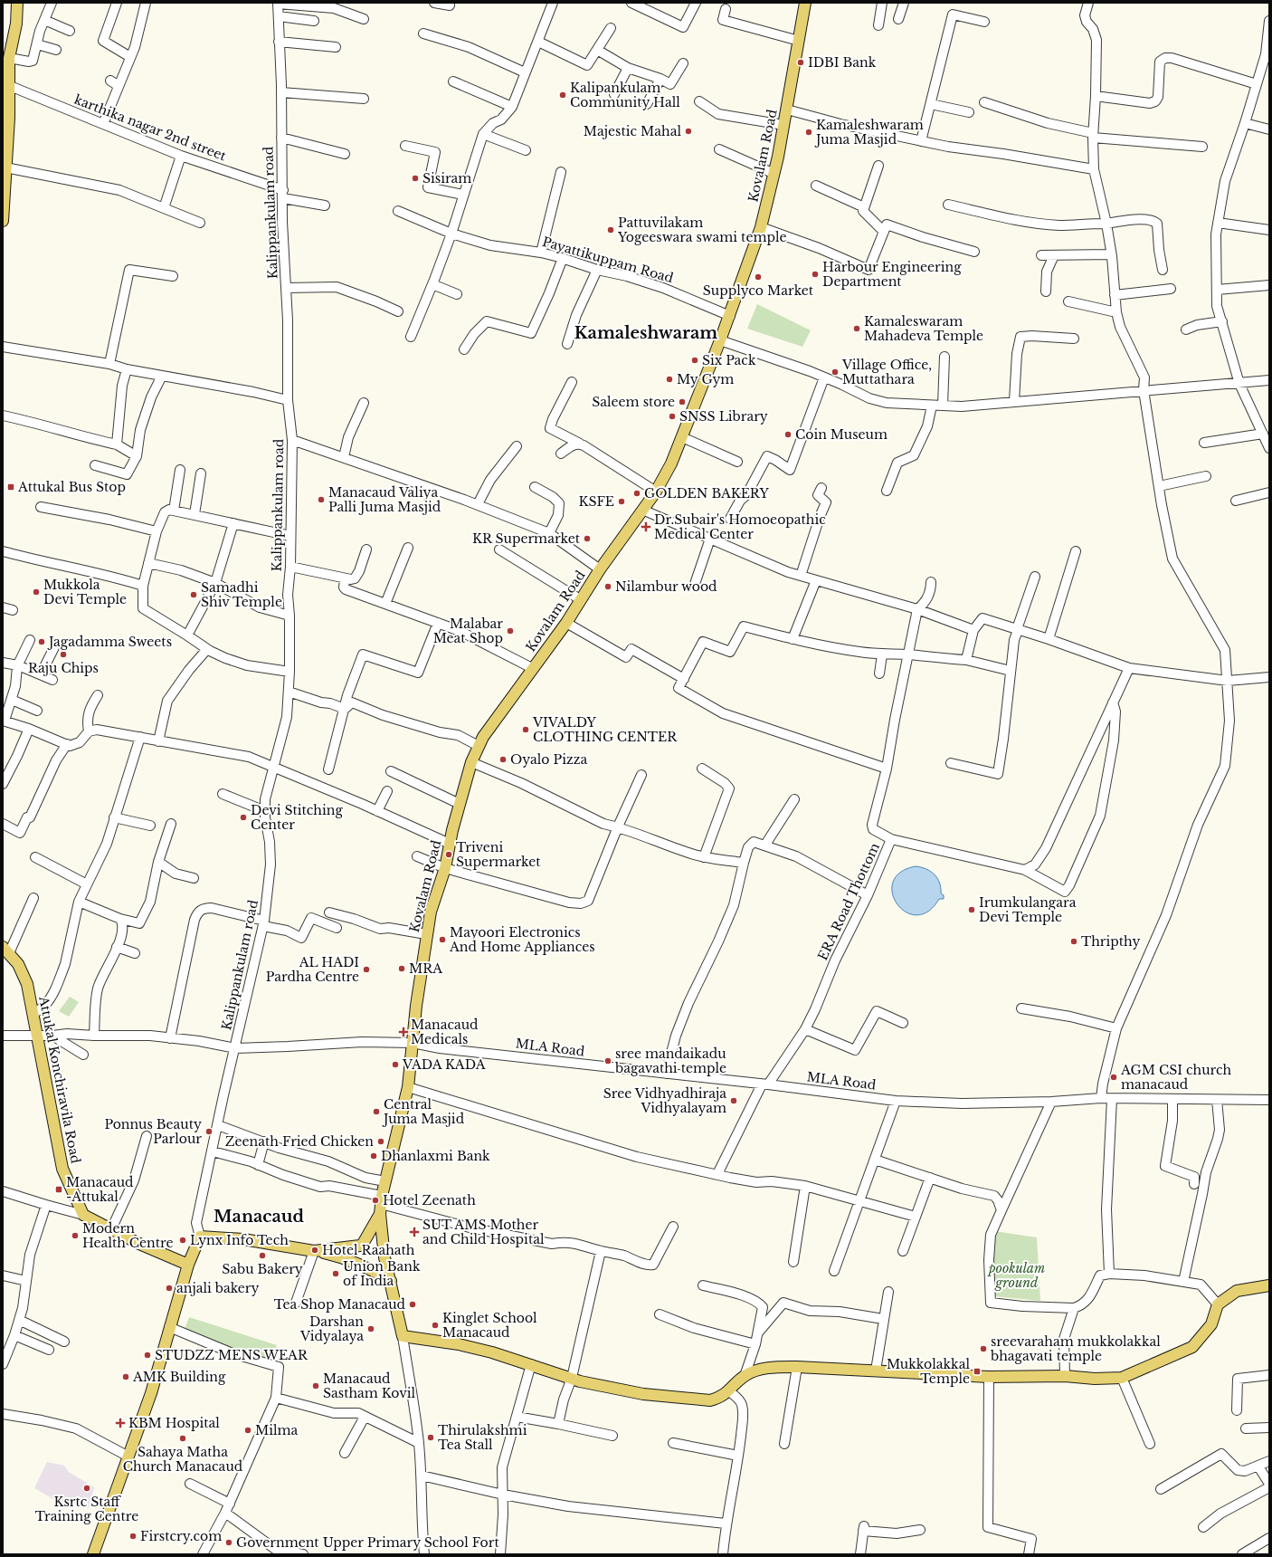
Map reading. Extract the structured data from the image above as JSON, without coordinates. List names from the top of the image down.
{
  "streets": {
    "main road": ["Kovalam Road", "Attukal Konchiravila Road"],
    "street": [
      "karthika nagar 2nd street",
      "Kalippankulam road",
      "Payattikuppam Road",
      "ERA Road Thottom",
      "MLA Road"
    ]
  },
  "crossings": [
    ["karthika nagar 2nd street", "Kalippankulam road"],
    ["Kovalam Road", "Payattikuppam Road"],
    ["Kovalam Road", "MLA Road"],
    ["Kalippankulam road", "MLA Road"],
    ["ERA Road Thottom", "MLA Road"],
    ["MLA Road", "Attukal Konchiravila Road"]
  ],
  "districts": ["Kamaleshwaram", "Manacaud"],
  "parks": ["pookulam ground"],
  "places": {
    "other": [
      "IDBI Bank",
      "Kalipankulam Community Hall",
      "Majestic Mahal",
      "Kamaleshwaram Juma Masjid",
      "Sisiram",
      "Pattuvilakam Yogeeswara swami temple",
      "Harbour Engineering Department",
      "Supplyco Market",
      "Kamaleswaram Mahadeva Temple",
      "Six Pack",
      "Village Office, Muttathara",
      "My Gym",
      "Saleem store",
      "SNSS Library",
      "Coin Museum",
      "GOLDEN BAKERY",
      "Manacaud Valiya Palli Juma Masjid",
      "KSFE",
      "KR Supermarket",
      "Nilambur wood",
      "Mukkola Devi Temple",
      "Samadhi Shiv Temple",
      "Malabar Meat Shop",
      "Jagadamma Sweets",
      "Raju Chips",
      "VIVALDY CLOTHING CENTER",
      "Oyalo Pizza",
      "Devi Stitching Center",
      "Triveni Supermarket",
      "Irumkulangara Devi Temple",
      "Mayoori Electronics And Home Appliances",
      "Thripthy",
      "MRA",
      "AL HADI Pardha Centre",
      "sree mandaikadu bagavathi temple",
      "VADA KADA",
      "AGM CSI church manacaud",
      "Sree Vidhyadhiraja Vidhyalayam",
      "Central Juma Masjid",
      "Ponnus Beauty Parlour",
      "Zeenath Fried Chicken",
      "Dhanlaxmi Bank",
      "Hotel Zeenath",
      "Modern Health Centre",
      "Lynx Info Tech",
      "Hotel Raahath",
      "Sabu Bakery",
      "Union Bank of India",
      "anjali bakery",
      "Tea Shop Manacaud",
      "Kinglet School Manacaud",
      "Darshan Vidyalaya",
      "sreevaraham mukkolakkal bhagavati temple",
      "STUDZZ MENS WEAR",
      "AMK Building",
      "Manacaud Sastham Kovil",
      "Milma",
      "Thirulakshmi Tea Stall",
      "Sahaya Matha Church Manacaud",
      "Ksrtc Staff Training Centre",
      "Firstcry.com",
      "Government Upper Primary School Fort"
    ],
    "transit": ["Attukal Bus Stop", "Manacaud -Attukal", "Mukkolakkal Temple"],
    "health": [
      "Dr.Subair's Homoeopathic Medical Center",
      "Manacaud Medicals",
      "SUT AMS Mother and Child Hospital",
      "KBM Hospital"
    ]
  }
}
